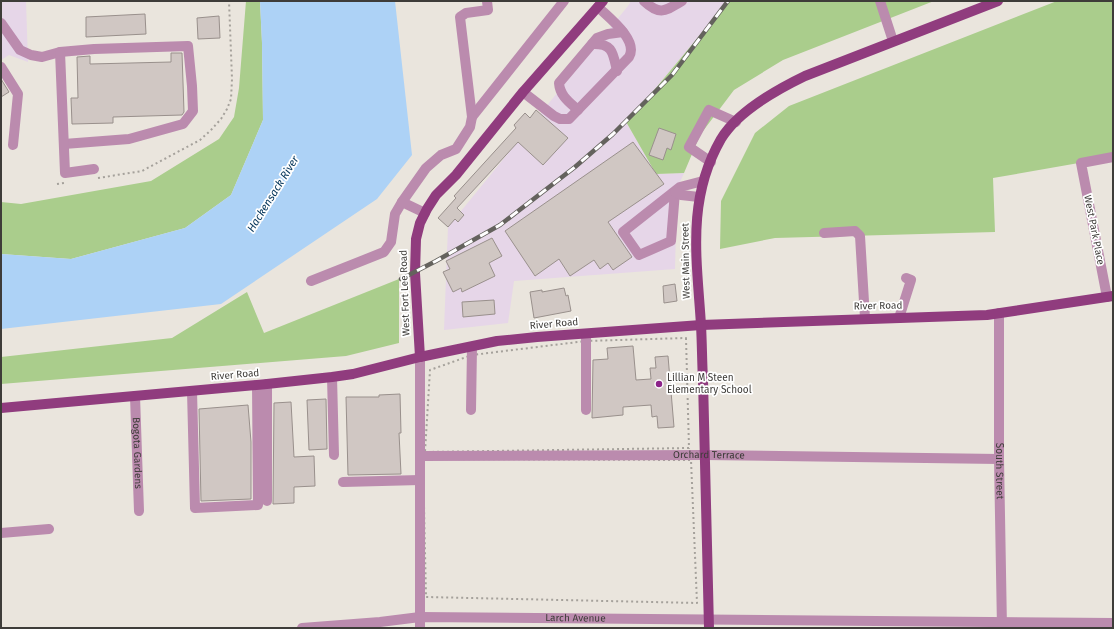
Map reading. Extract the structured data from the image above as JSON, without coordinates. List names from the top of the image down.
{
  "streets": {
    "main road": ["West Main Street", "West Fort Lee Road", "River Road"],
    "street": [
      "West Park Place",
      "Bogota Gardens",
      "Orchard Terrace",
      "South Street",
      "Larch Avenue"
    ]
  },
  "crossings": [
    ["West Park Place", "River Road"],
    ["West Main Street", "River Road"],
    ["West Main Street", "Orchard Terrace"],
    ["West Main Street", "Larch Avenue"],
    ["West Fort Lee Road", "River Road"],
    ["West Fort Lee Road", "Orchard Terrace"],
    ["West Fort Lee Road", "Larch Avenue"],
    ["River Road", "Bogota Gardens"],
    ["River Road", "South Street"],
    ["Orchard Terrace", "South Street"],
    ["South Street", "Larch Avenue"]
  ],
  "water": ["Hackensack River"],
  "places": ["Lillian M Steen Elementary School"]
}
